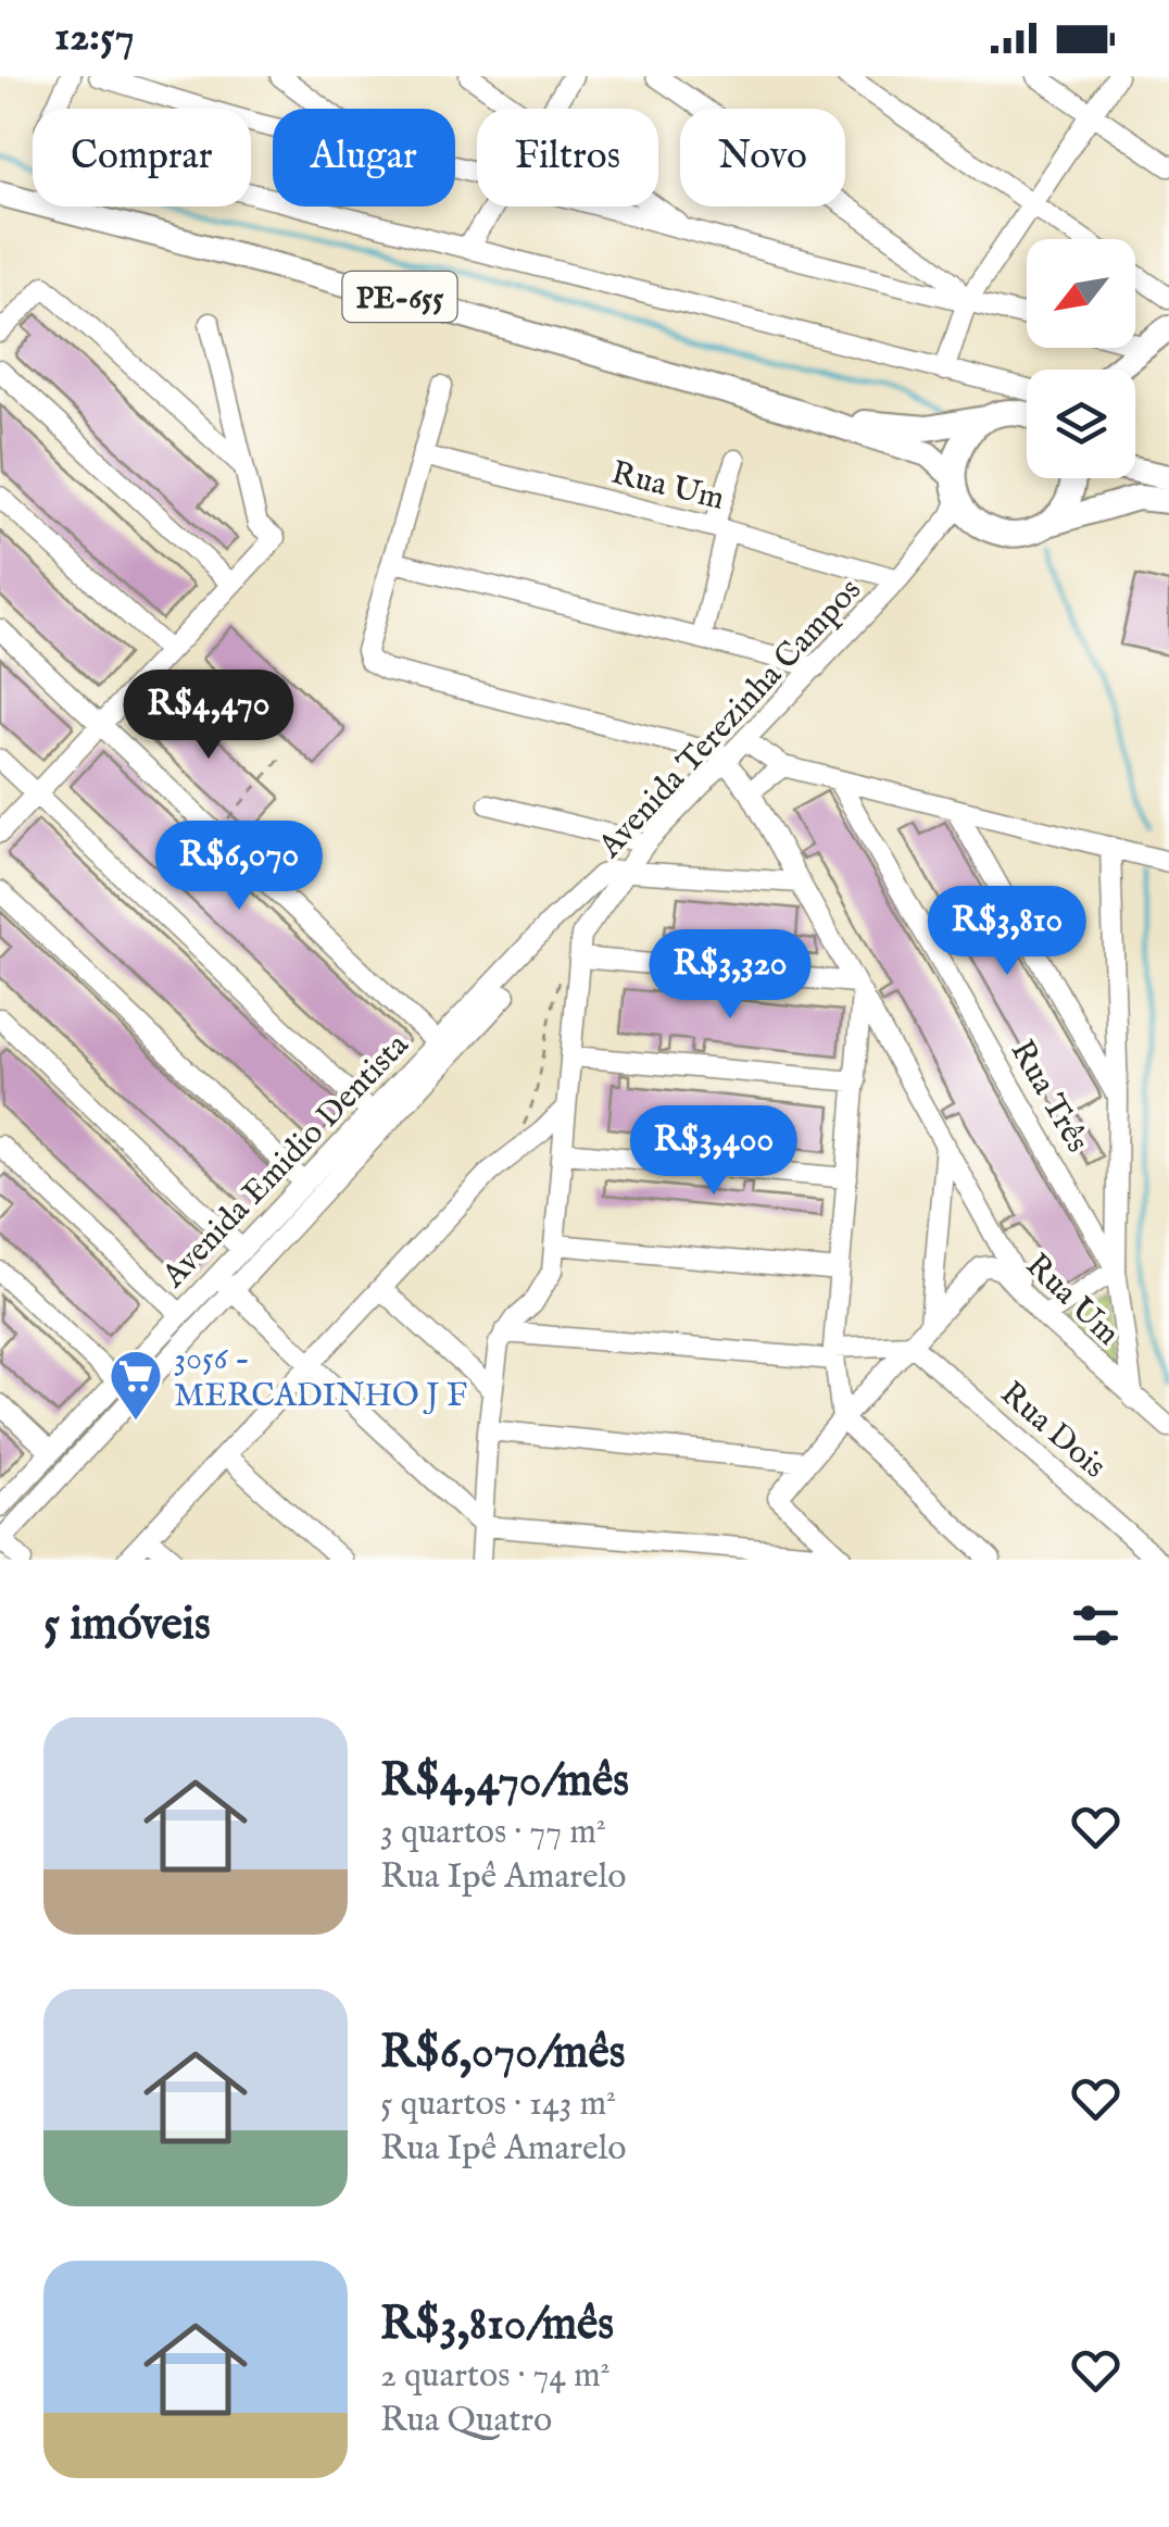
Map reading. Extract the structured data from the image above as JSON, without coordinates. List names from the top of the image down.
{
  "streets": {
    "main road": ["PE-655"],
    "street": [
      "Rua Um",
      "Avenida Terezinha Campos",
      "Rua Três",
      "Avenida Emidio Dentista",
      "Rua Dois"
    ]
  },
  "crossings": [
    ["Rua Um", "Avenida Terezinha Campos"],
    ["Avenida Terezinha Campos", "Avenida Emidio Dentista"]
  ],
  "places": {
    "supermarket": ["3056 - MERCADINHO J F"]
  },
  "north": "bottom left",
  "page": {
    "status": "12:57",
    "chip": [
      "Comprar",
      "Alugar",
      "Filtros",
      "Novo"
    ],
    "price": [
      "R$4,470",
      "R$6,070",
      "R$3,810",
      "R$3,320",
      "R$3,400"
    ],
    "heading": "5 imóveis",
    "list": [
      {
        "name": "R$4,470/mês",
        "note": "3 quartos · 77 m² · Rua Ipê Amarelo"
      },
      {
        "name": "R$6,070/mês",
        "note": "5 quartos · 143 m² · Rua Ipê Amarelo"
      },
      {
        "name": "R$3,810/mês",
        "note": "2 quartos · 74 m² · Rua Quatro"
      }
    ]
  }
}
